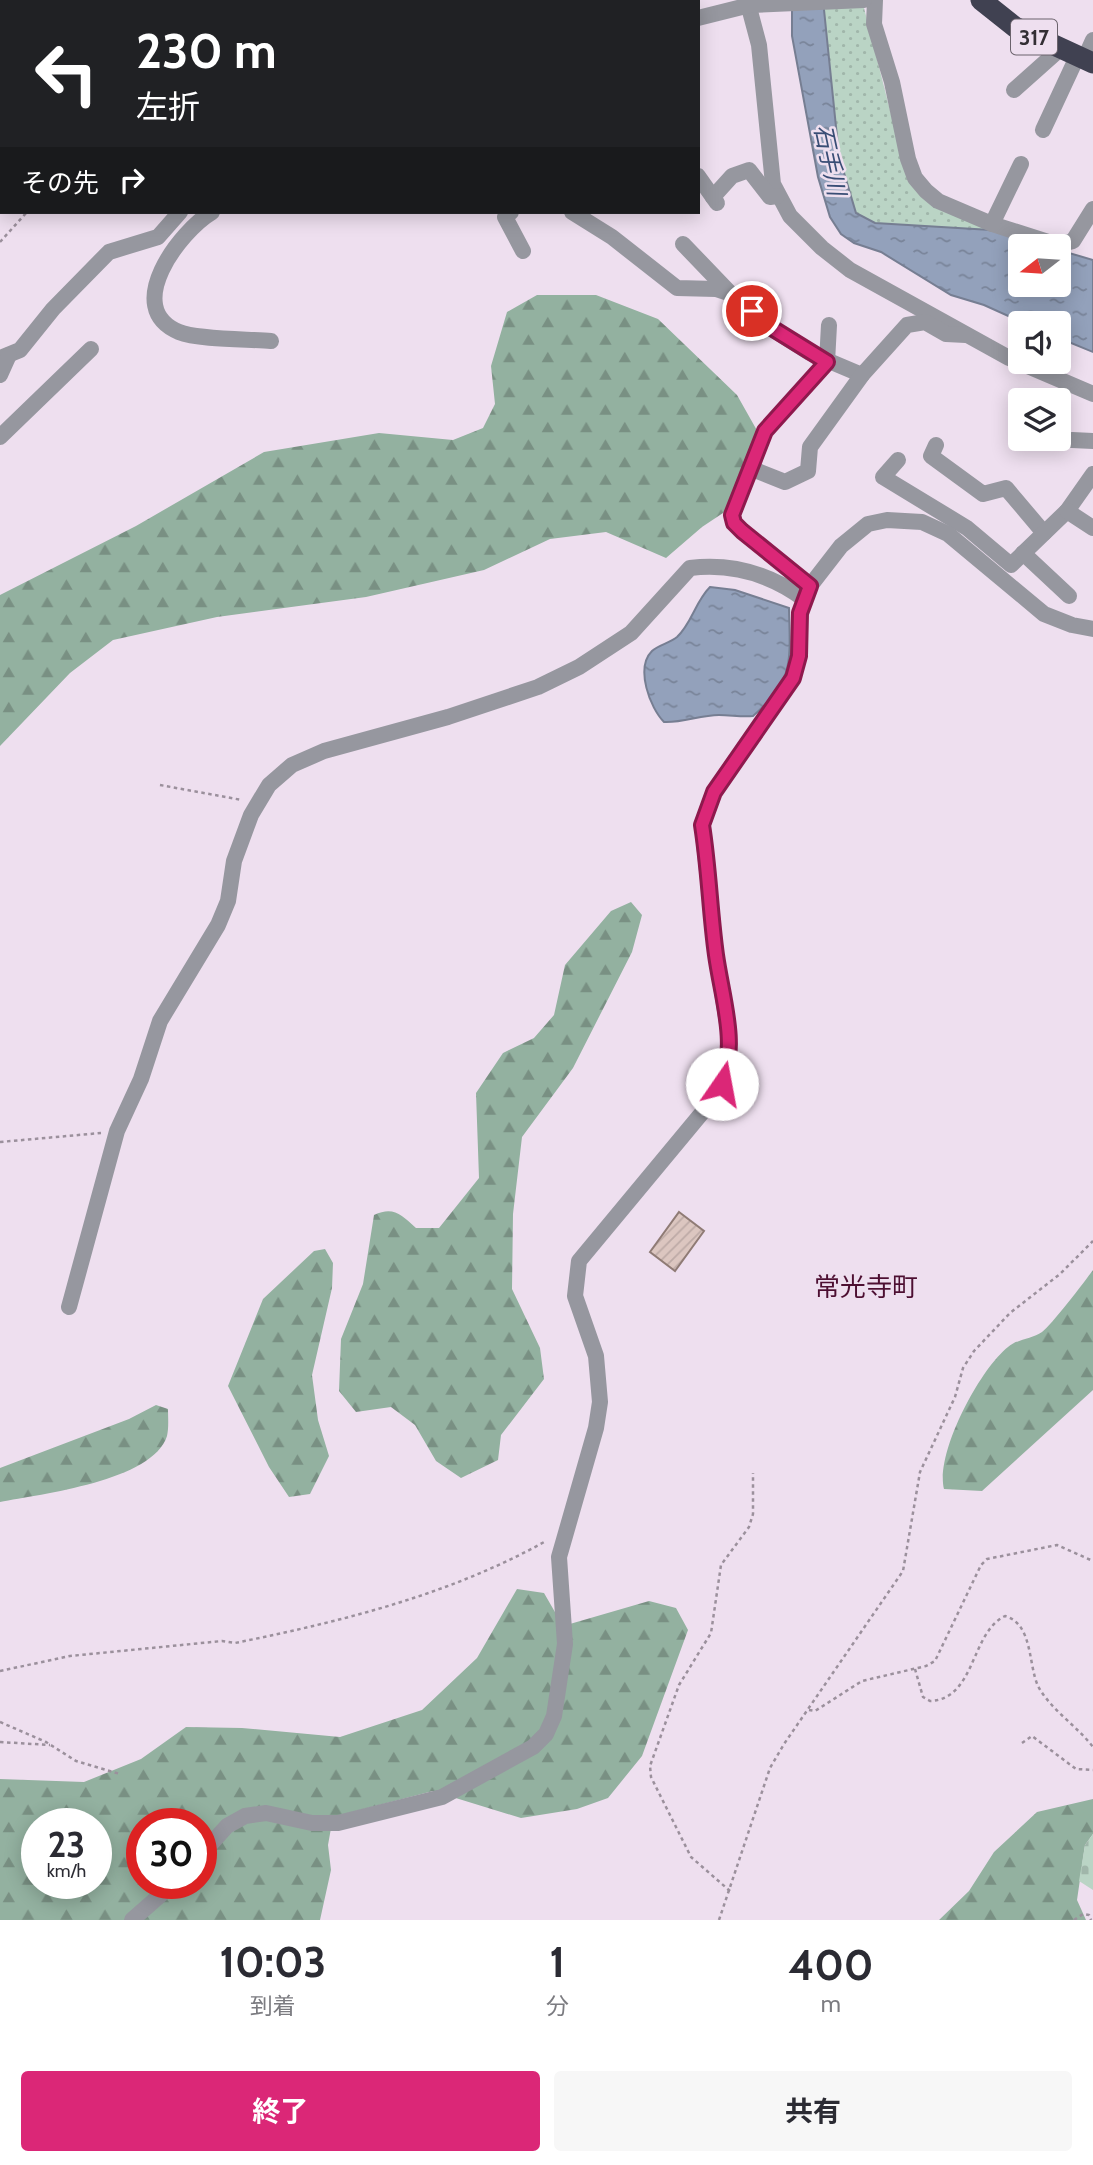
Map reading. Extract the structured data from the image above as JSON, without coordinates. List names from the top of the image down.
{
  "streets": {
    "highway": ["317"]
  },
  "districts": ["常光寺町"],
  "water": ["石手川"],
  "north": "left",
  "page": {
    "turn": ["230 m", "左折"],
    "then": "その先",
    "speed": "23 km/h",
    "limit": "30",
    "eta": [
      "10:03",
      "到着",
      "1",
      "分",
      "400",
      "m"
    ],
    "buttons": ["終了", "共有"]
  }
}
